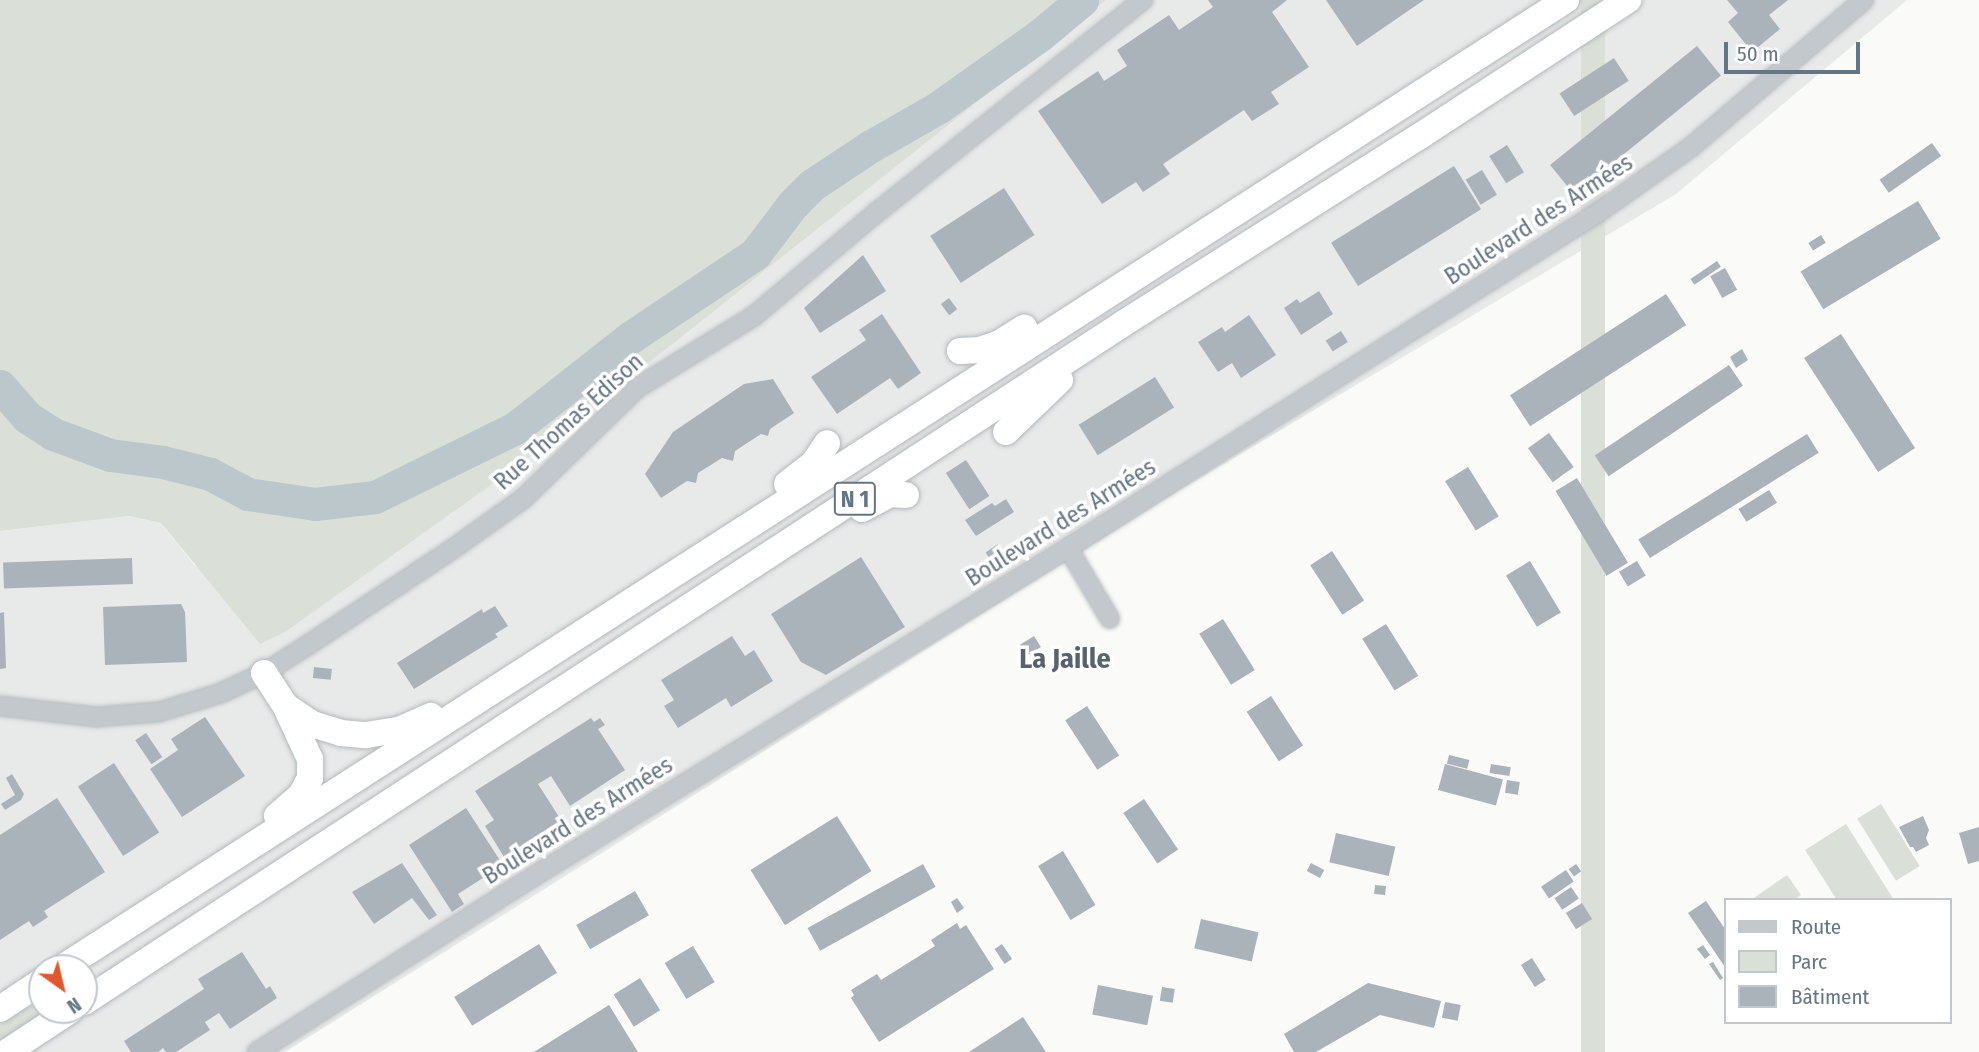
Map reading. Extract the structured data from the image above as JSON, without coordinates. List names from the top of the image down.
{
  "streets": {
    "highway": ["N 1"],
    "street": ["Boulevard des Armées", "Rue Thomas Edison"]
  },
  "districts": ["La Jaille"],
  "legend": ["Route", "Parc", "Bâtiment"],
  "scale_bar": "50 m",
  "north": "bottom right"
}
